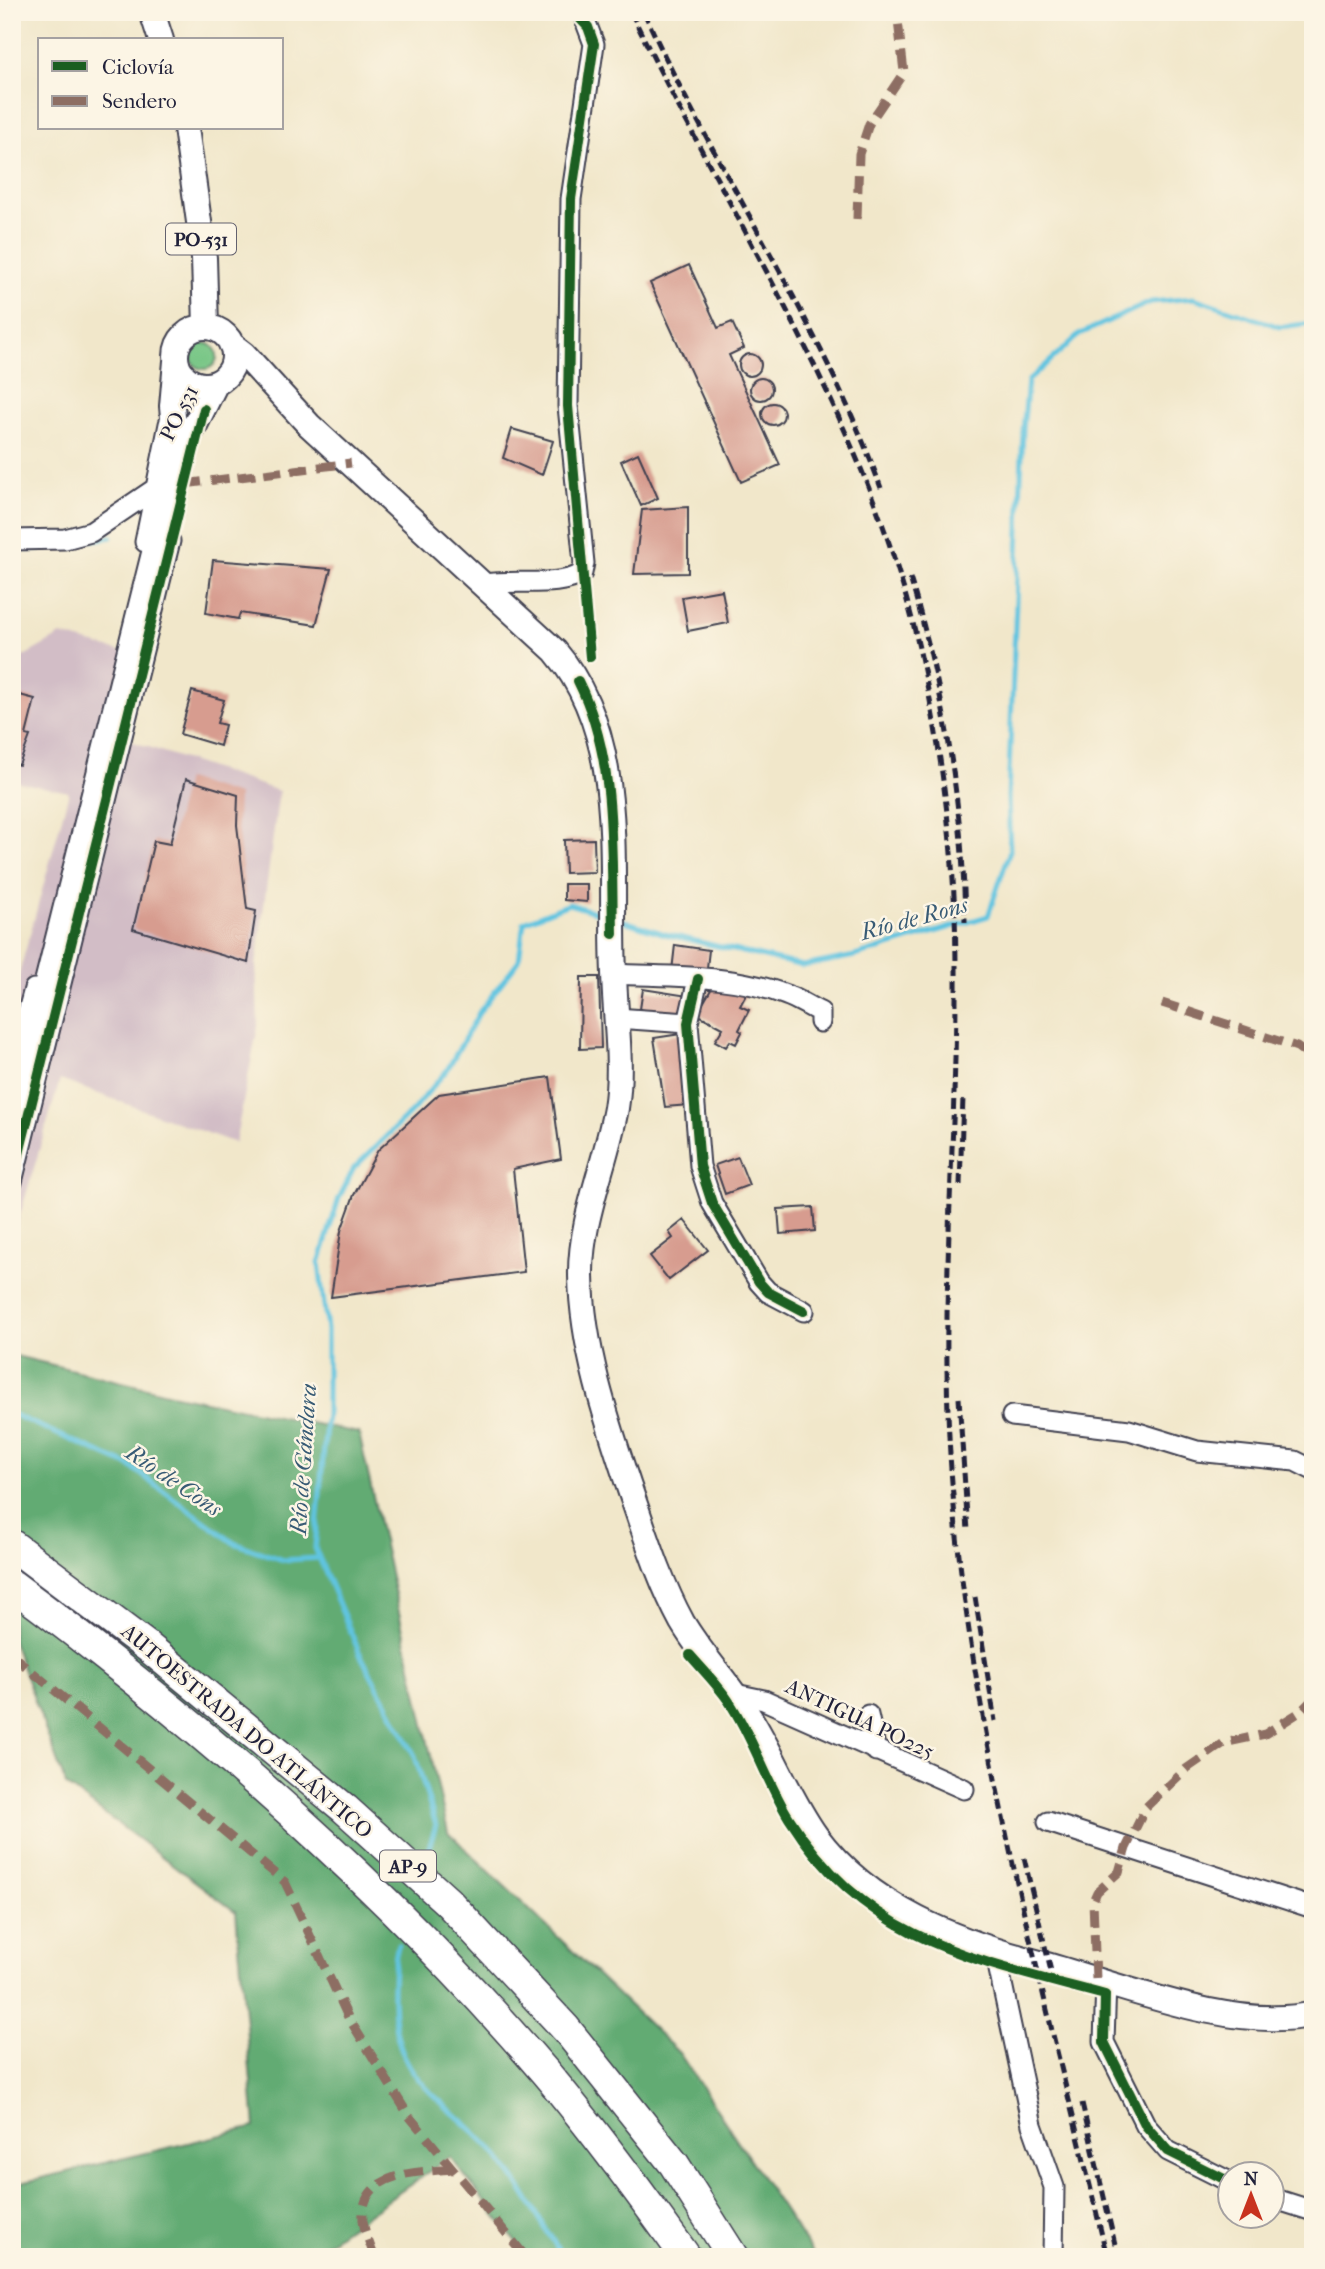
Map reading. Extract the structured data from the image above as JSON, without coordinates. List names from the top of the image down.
{
  "streets": {
    "highway": ["AUTOESTRADA DO ATLÁNTICO", "AP-9"],
    "main road": ["PO-531", "PO 531"],
    "street": ["ANTIGUA PO225"]
  },
  "crossings": [
    ["PO-531", "PO 531"]
  ],
  "water": ["Río de Rons", "Río de Gándara", "Río de Cons"],
  "legend": ["Ciclovía", "Sendero"],
  "north": "top"
}
